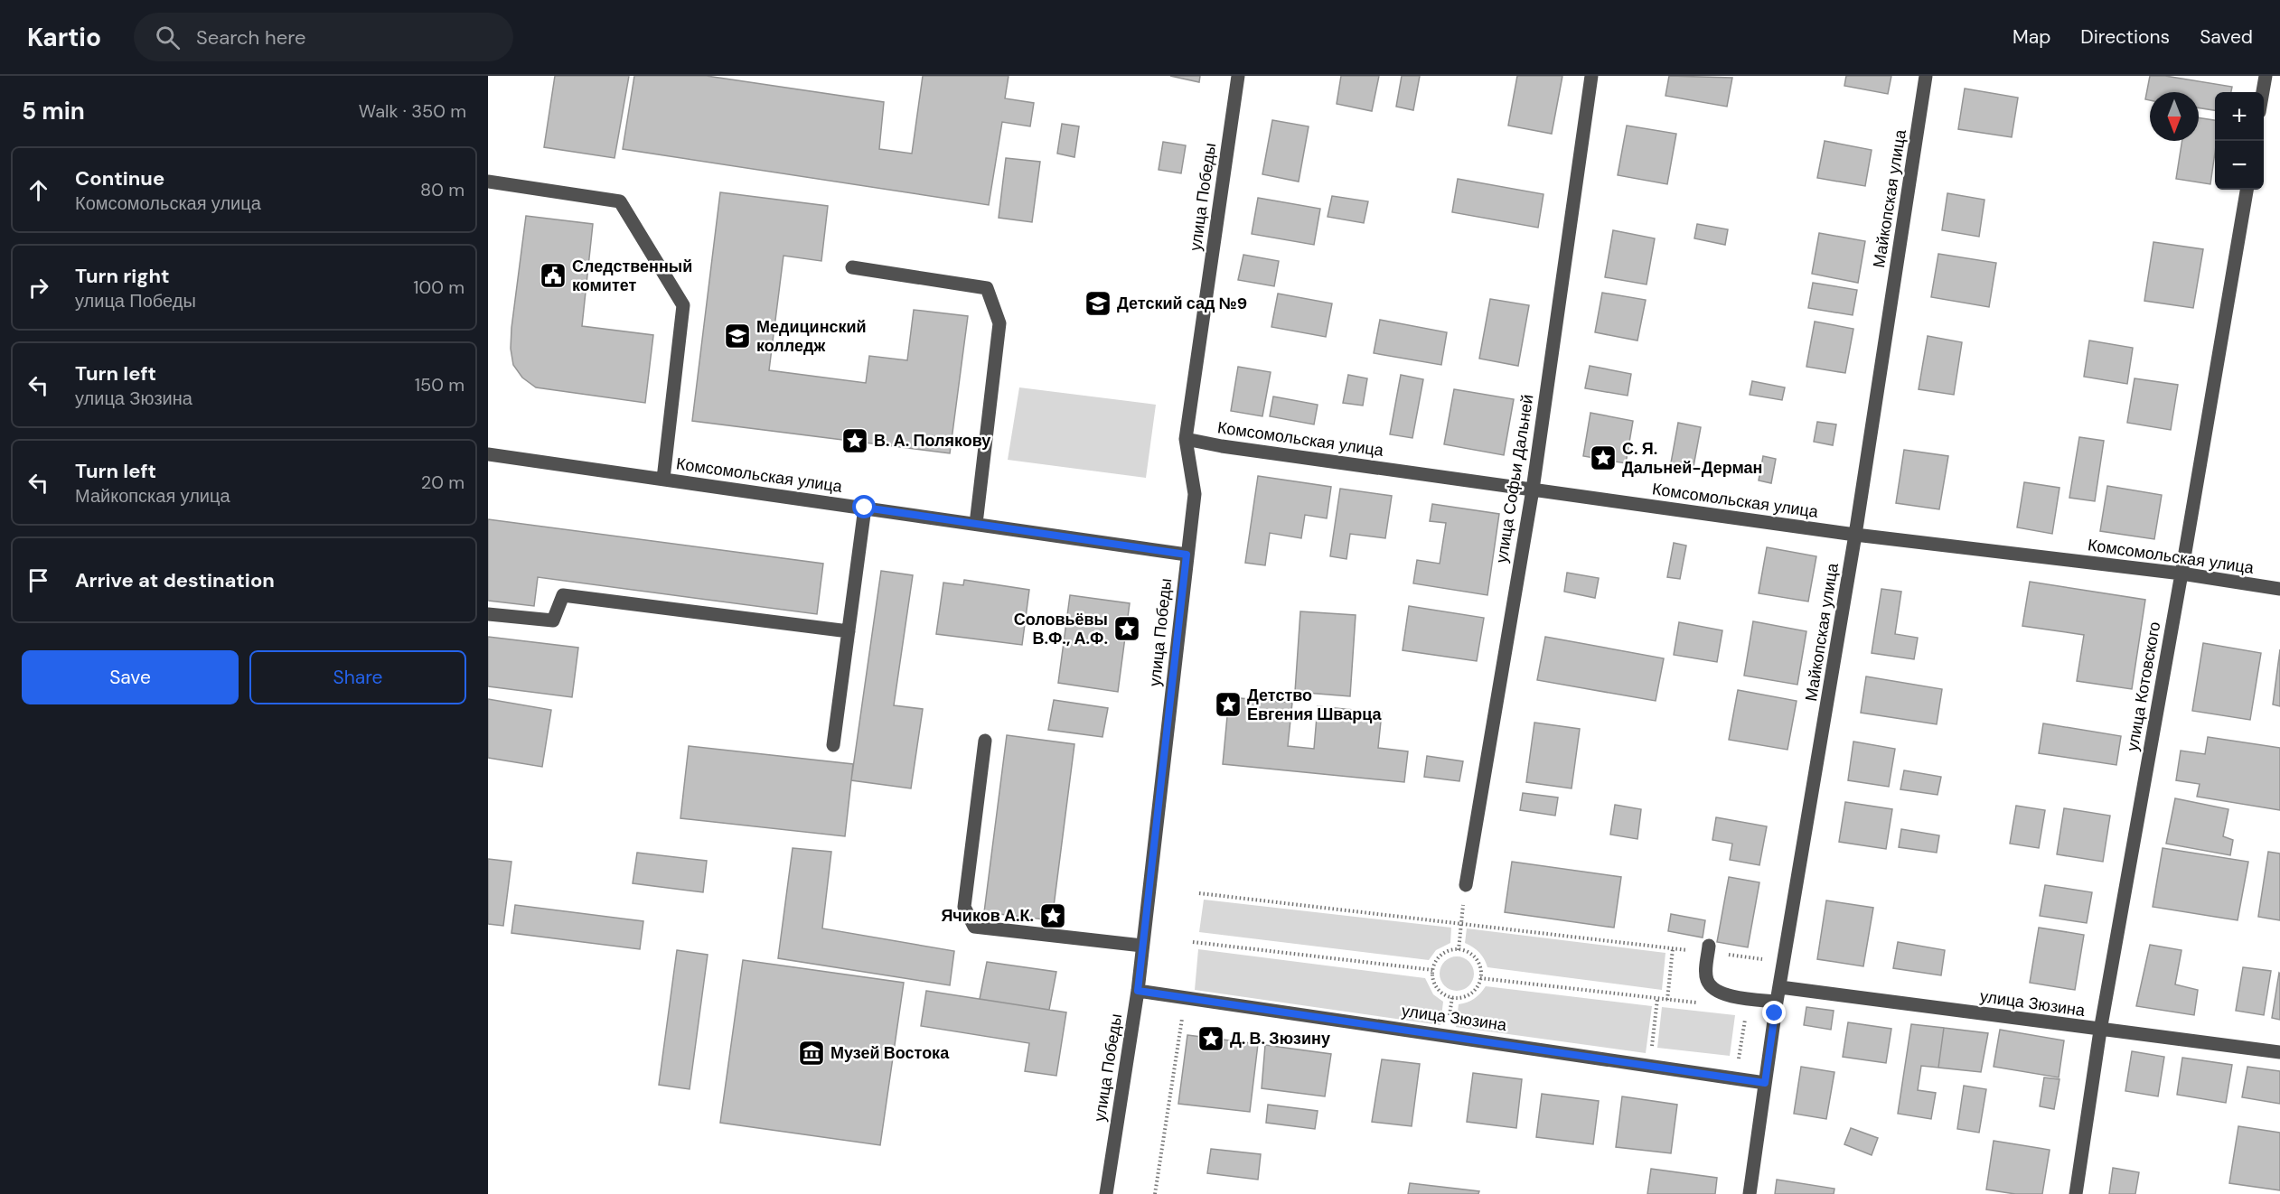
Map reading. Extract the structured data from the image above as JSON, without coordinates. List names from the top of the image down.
{
  "streets": {
    "street": [
      "улица Победы",
      "Майкопская улица",
      "Комсомольская улица",
      "улица Софьи Дальней",
      "улица Котовского",
      "улица Зюзина"
    ]
  },
  "crossings": [
    ["улица Победы", "Комсомольская улица"],
    ["улица Победы", "улица Зюзина"],
    ["Майкопская улица", "Комсомольская улица"],
    ["Майкопская улица", "улица Зюзина"],
    ["Комсомольская улица", "улица Софьи Дальней"],
    ["Комсомольская улица", "улица Котовского"],
    ["улица Котовского", "улица Зюзина"]
  ],
  "places": {
    "public building": ["Следственный комитет"],
    "school or university": ["Детский сад №9", "Медицинский колледж"],
    "place": [
      "В. А. Полякову",
      "С. Я. Дальней-Дерман",
      "Соловьёвы В.Ф., А.Ф.",
      "Детство Евгения Шварца",
      "Ячиков А.К.",
      "Д. В. Зюзину"
    ],
    "museum": ["Музей Востока"]
  },
  "north": "bottom",
  "page": {
    "header": "Kartio",
    "search": "Search here",
    "nav": ["Map", "Directions", "Saved"],
    "heading": ["5 min", "Walk · 350 m"],
    "map_buttons": ["+", "−"],
    "list": [
      ["Continue", "Комсомольская улица", "80 m"],
      ["Turn right", "улица Победы", "100 m"],
      ["Turn left", "улица Зюзина", "150 m"],
      ["Turn left", "Майкопская улица", "20 m"],
      "Arrive at destination"
    ],
    "buttons": ["Save", "Share"]
  }
}
